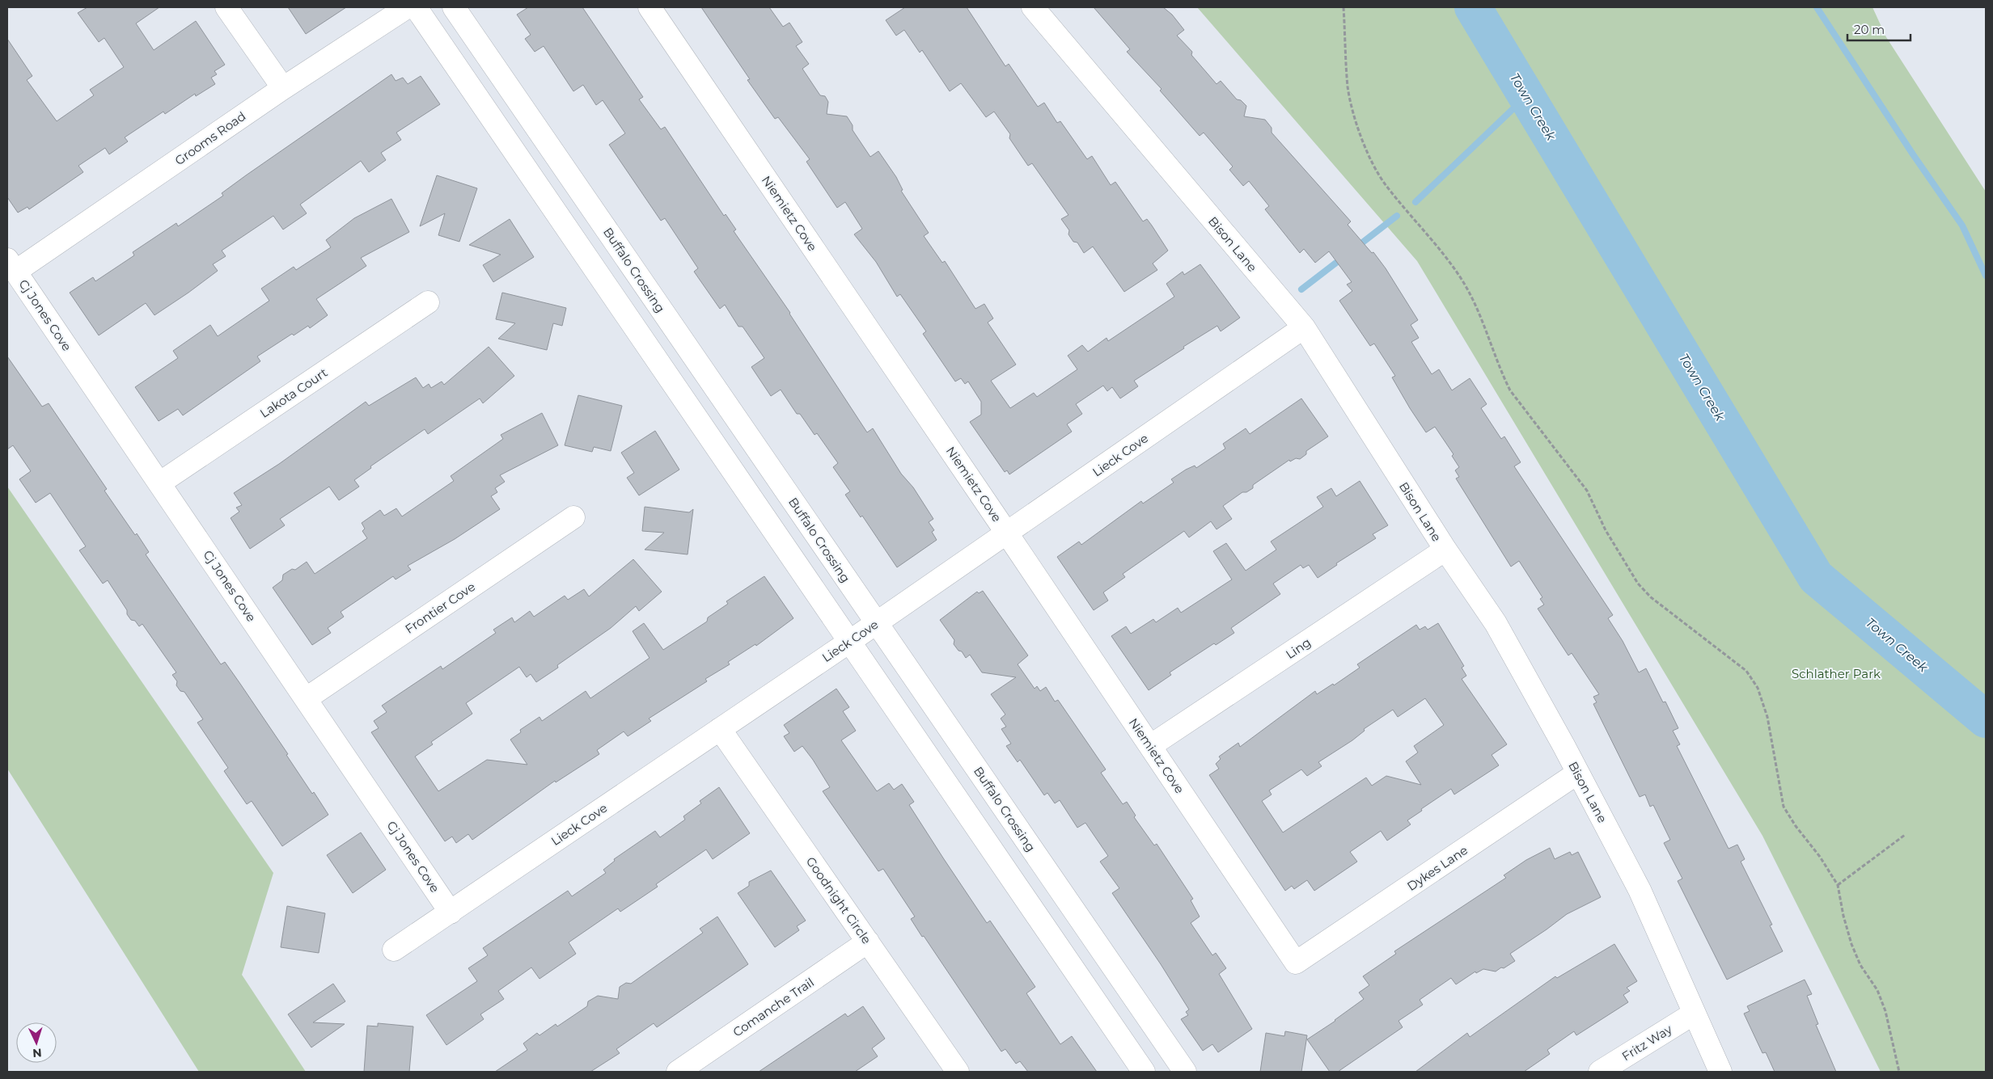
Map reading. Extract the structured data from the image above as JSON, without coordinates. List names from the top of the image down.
{
  "streets": {
    "street": [
      "Grooms Road",
      "Niemietz Cove",
      "Bison Lane",
      "Buffalo Crossing",
      "Cj Jones Cove",
      "Lakota Court",
      "Lieck Cove",
      "Frontier Cove",
      "Ling",
      "Dykes Lane",
      "Goodnight Circle",
      "Comanche Trail",
      "Fritz Way"
    ]
  },
  "crossings": [
    ["Grooms Road", "Cj Jones Cove"],
    ["Niemietz Cove", "Lieck Cove"],
    ["Niemietz Cove", "Ling"],
    ["Niemietz Cove", "Dykes Lane"],
    ["Bison Lane", "Lieck Cove"],
    ["Bison Lane", "Ling"],
    ["Bison Lane", "Dykes Lane"],
    ["Bison Lane", "Fritz Way"],
    ["Buffalo Crossing", "Lieck Cove"],
    ["Cj Jones Cove", "Lakota Court"],
    ["Cj Jones Cove", "Lieck Cove"],
    ["Cj Jones Cove", "Frontier Cove"],
    ["Lieck Cove", "Goodnight Circle"],
    ["Goodnight Circle", "Comanche Trail"]
  ],
  "water": ["Town Creek"],
  "parks": ["Schlather Park"],
  "scale_bar": "20 m",
  "north": "bottom"
}
